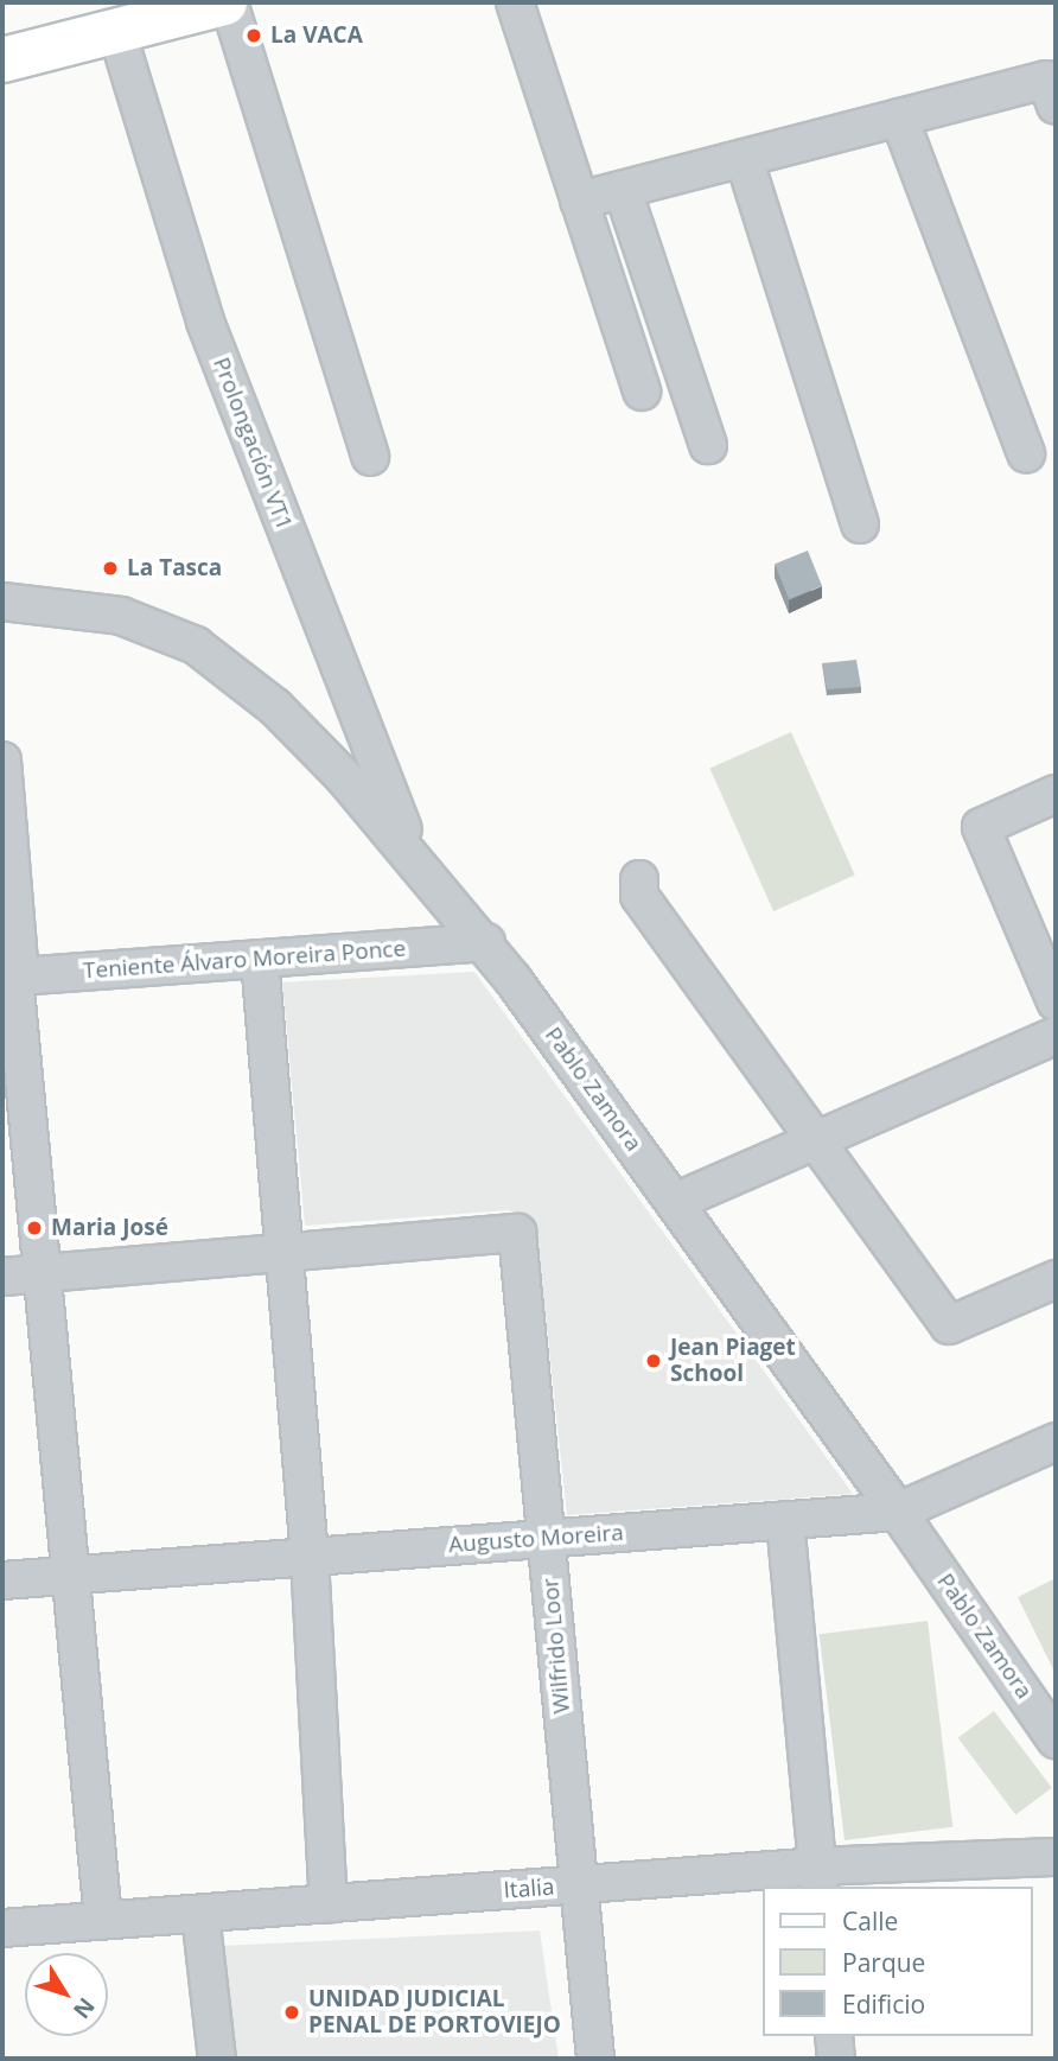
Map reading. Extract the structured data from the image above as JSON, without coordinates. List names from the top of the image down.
{
  "streets": {
    "street": [
      "Prolongación VT1",
      "Teniente Álvaro Moreira Ponce",
      "Pablo Zamora",
      "Augusto Moreira",
      "Wilfrido Loor",
      "Italia"
    ]
  },
  "crossings": [
    ["Prolongación VT1", "Pablo Zamora"],
    ["Teniente Álvaro Moreira Ponce", "Pablo Zamora"],
    ["Pablo Zamora", "Augusto Moreira"],
    ["Augusto Moreira", "Wilfrido Loor"],
    ["Wilfrido Loor", "Italia"]
  ],
  "places": [
    "La VACA",
    "La Tasca",
    "Maria José",
    "Jean Piaget School",
    "UNIDAD JUDICIAL PENAL DE PORTOVIEJO"
  ],
  "legend": ["Calle", "Parque", "Edificio"],
  "north": "bottom right"
}
